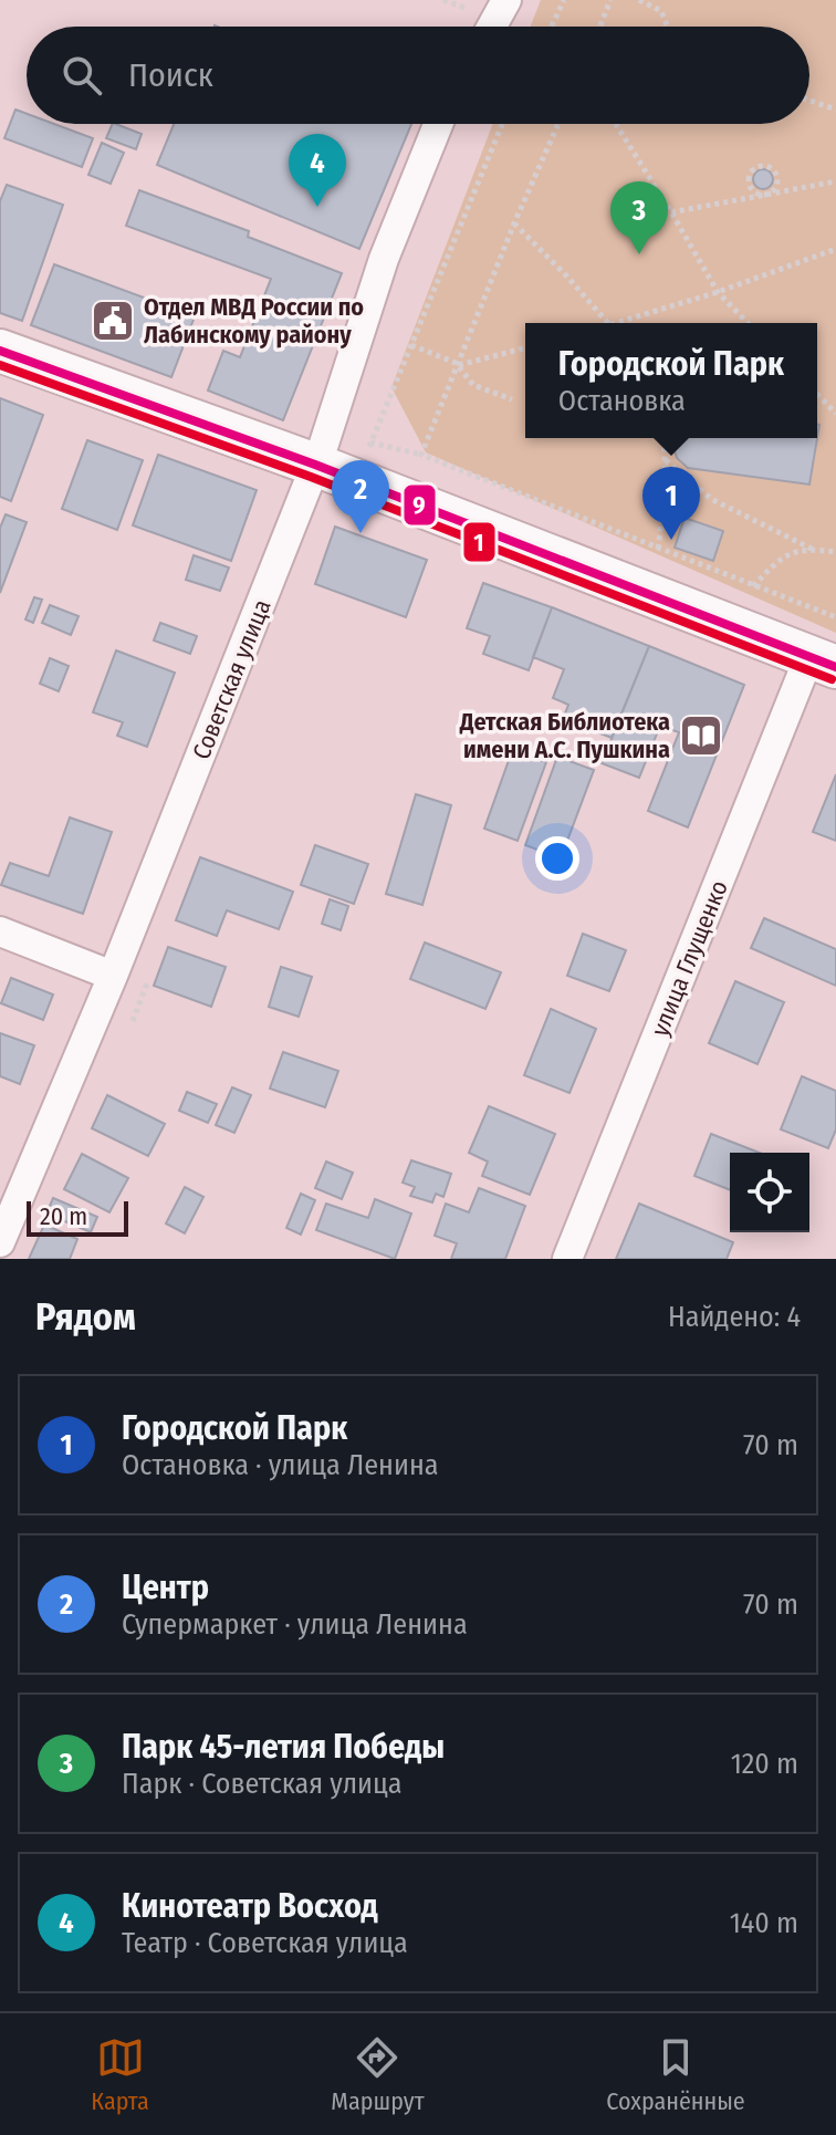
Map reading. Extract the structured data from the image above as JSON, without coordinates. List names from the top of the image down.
{
  "streets": {
    "street": ["Советская улица", "улица Глущенко"]
  },
  "places": {
    "public building": ["Отдел МВД России по Лабинскому району"],
    "library": ["Детская Библиотека имени А.С. Пушкина"]
  },
  "lines": ["transit line 9", "transit line 1"],
  "scale_bar": "20 m",
  "page": {
    "search": "Поиск",
    "pins": [
      "4",
      "3",
      "2",
      "1"
    ],
    "popup": ["Городской Парк", "Остановка"],
    "scale": "20 m",
    "heading": ["Рядом", "Найдено: 4"],
    "list": [
      {
        "mark": "1",
        "name": "Городской Парк",
        "note": "Остановка · улица Ленина",
        "value": "70 m"
      },
      {
        "mark": "2",
        "name": "Центр",
        "note": "Супермаркет · улица Ленина",
        "value": "70 m"
      },
      {
        "mark": "3",
        "name": "Парк 45-летия Победы",
        "note": "Парк · Советская улица",
        "value": "120 m"
      },
      {
        "mark": "4",
        "name": "Кинотеатр Восход",
        "note": "Театр · Советская улица",
        "value": "140 m"
      }
    ],
    "nav": ["Карта", "Маршрут", "Сохранённые"]
  }
}
